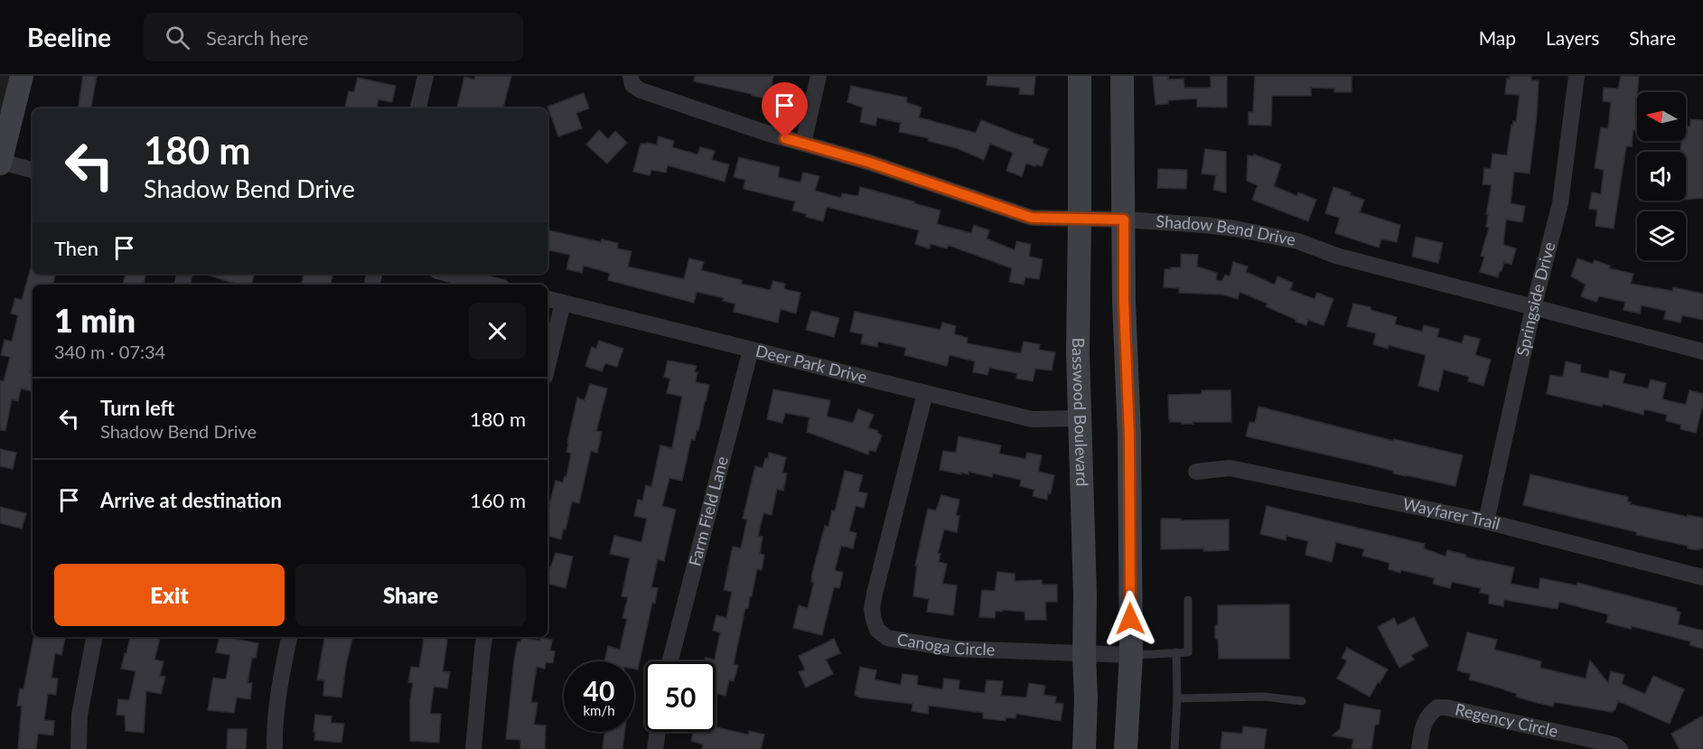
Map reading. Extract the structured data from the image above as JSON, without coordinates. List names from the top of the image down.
{
  "streets": {
    "main road": ["Basswood Boulevard"],
    "street": [
      "Shadow Bend Drive",
      "Springside Drive",
      "Deer Park Drive",
      "Farm Field Lane",
      "Wayfarer Trail",
      "Canoga Circle",
      "Regency Circle"
    ]
  },
  "crossings": [
    ["Shadow Bend Drive", "Springside Drive"],
    ["Shadow Bend Drive", "Basswood Boulevard"],
    ["Springside Drive", "Wayfarer Trail"],
    ["Deer Park Drive", "Basswood Boulevard"],
    ["Deer Park Drive", "Farm Field Lane"],
    ["Deer Park Drive", "Canoga Circle"],
    ["Basswood Boulevard", "Canoga Circle"]
  ],
  "north": "left",
  "page": {
    "header": "Beeline",
    "search": "Search here",
    "nav": ["Map", "Layers", "Share"],
    "turn": ["180 m", "Shadow Bend Drive"],
    "then": "Then",
    "heading": ["1 min", "340 m · 07:34"],
    "list": [
      {
        "name": "Turn left",
        "note": "Shadow Bend Drive",
        "value": "180 m"
      },
      {
        "name": "Arrive at destination",
        "value": "160 m"
      }
    ],
    "buttons": ["Exit", "Share"],
    "speed": "40 km/h",
    "limit": "50"
  }
}
